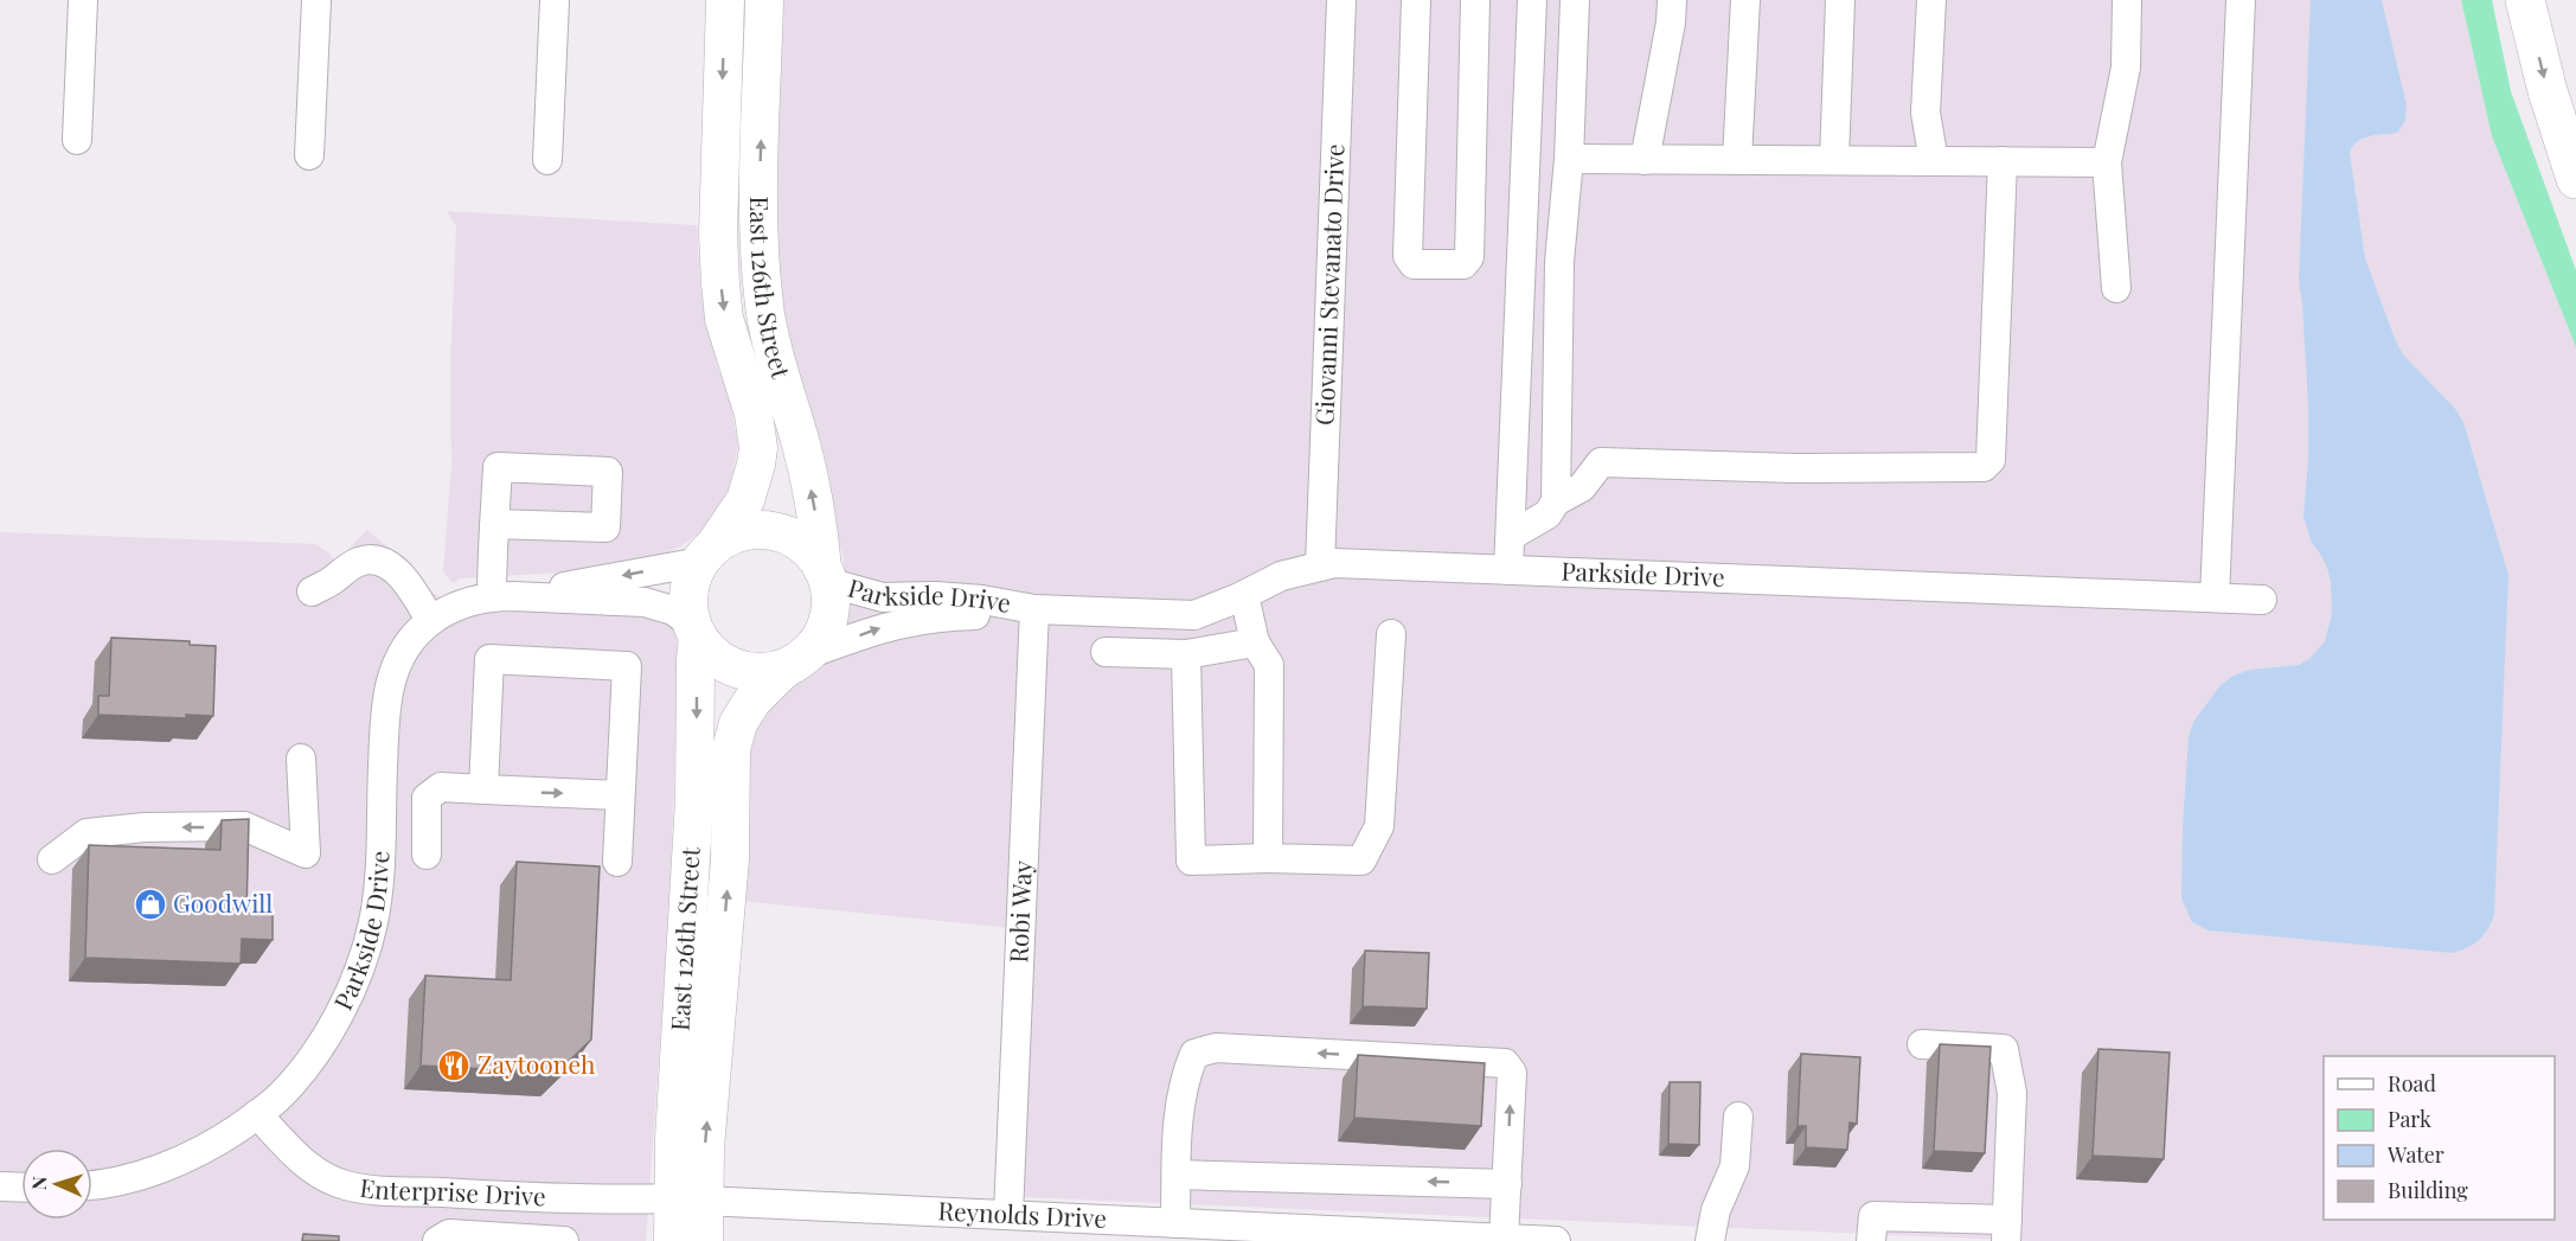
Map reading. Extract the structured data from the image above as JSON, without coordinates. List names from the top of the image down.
{
  "streets": {
    "main road": ["East 126th Street"],
    "street": [
      "Giovanni Stevanato Drive",
      "Parkside Drive",
      "Robi Way",
      "Enterprise Drive",
      "Reynolds Drive"
    ]
  },
  "crossings": [
    ["Giovanni Stevanato Drive", "Parkside Drive"],
    ["East 126th Street", "Parkside Drive"],
    ["East 126th Street", "Enterprise Drive"],
    ["East 126th Street", "Reynolds Drive"],
    ["Parkside Drive", "Robi Way"],
    ["Parkside Drive", "Enterprise Drive"],
    ["Robi Way", "Reynolds Drive"],
    ["Enterprise Drive", "Reynolds Drive"]
  ],
  "places": {
    "shop": ["Goodwill"],
    "restaurant": ["Zaytooneh"]
  },
  "legend": [
    "Road",
    "Park",
    "Water",
    "Building"
  ],
  "north": "left"
}
